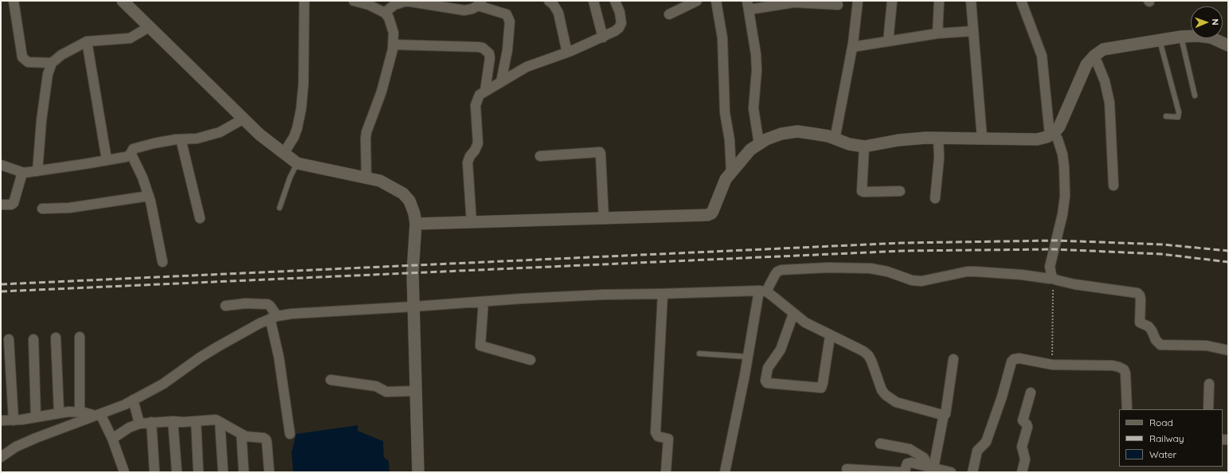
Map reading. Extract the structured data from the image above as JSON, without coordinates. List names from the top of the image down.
{
  "legend": ["Road", "Railway", "Water"],
  "north": "right"
}
